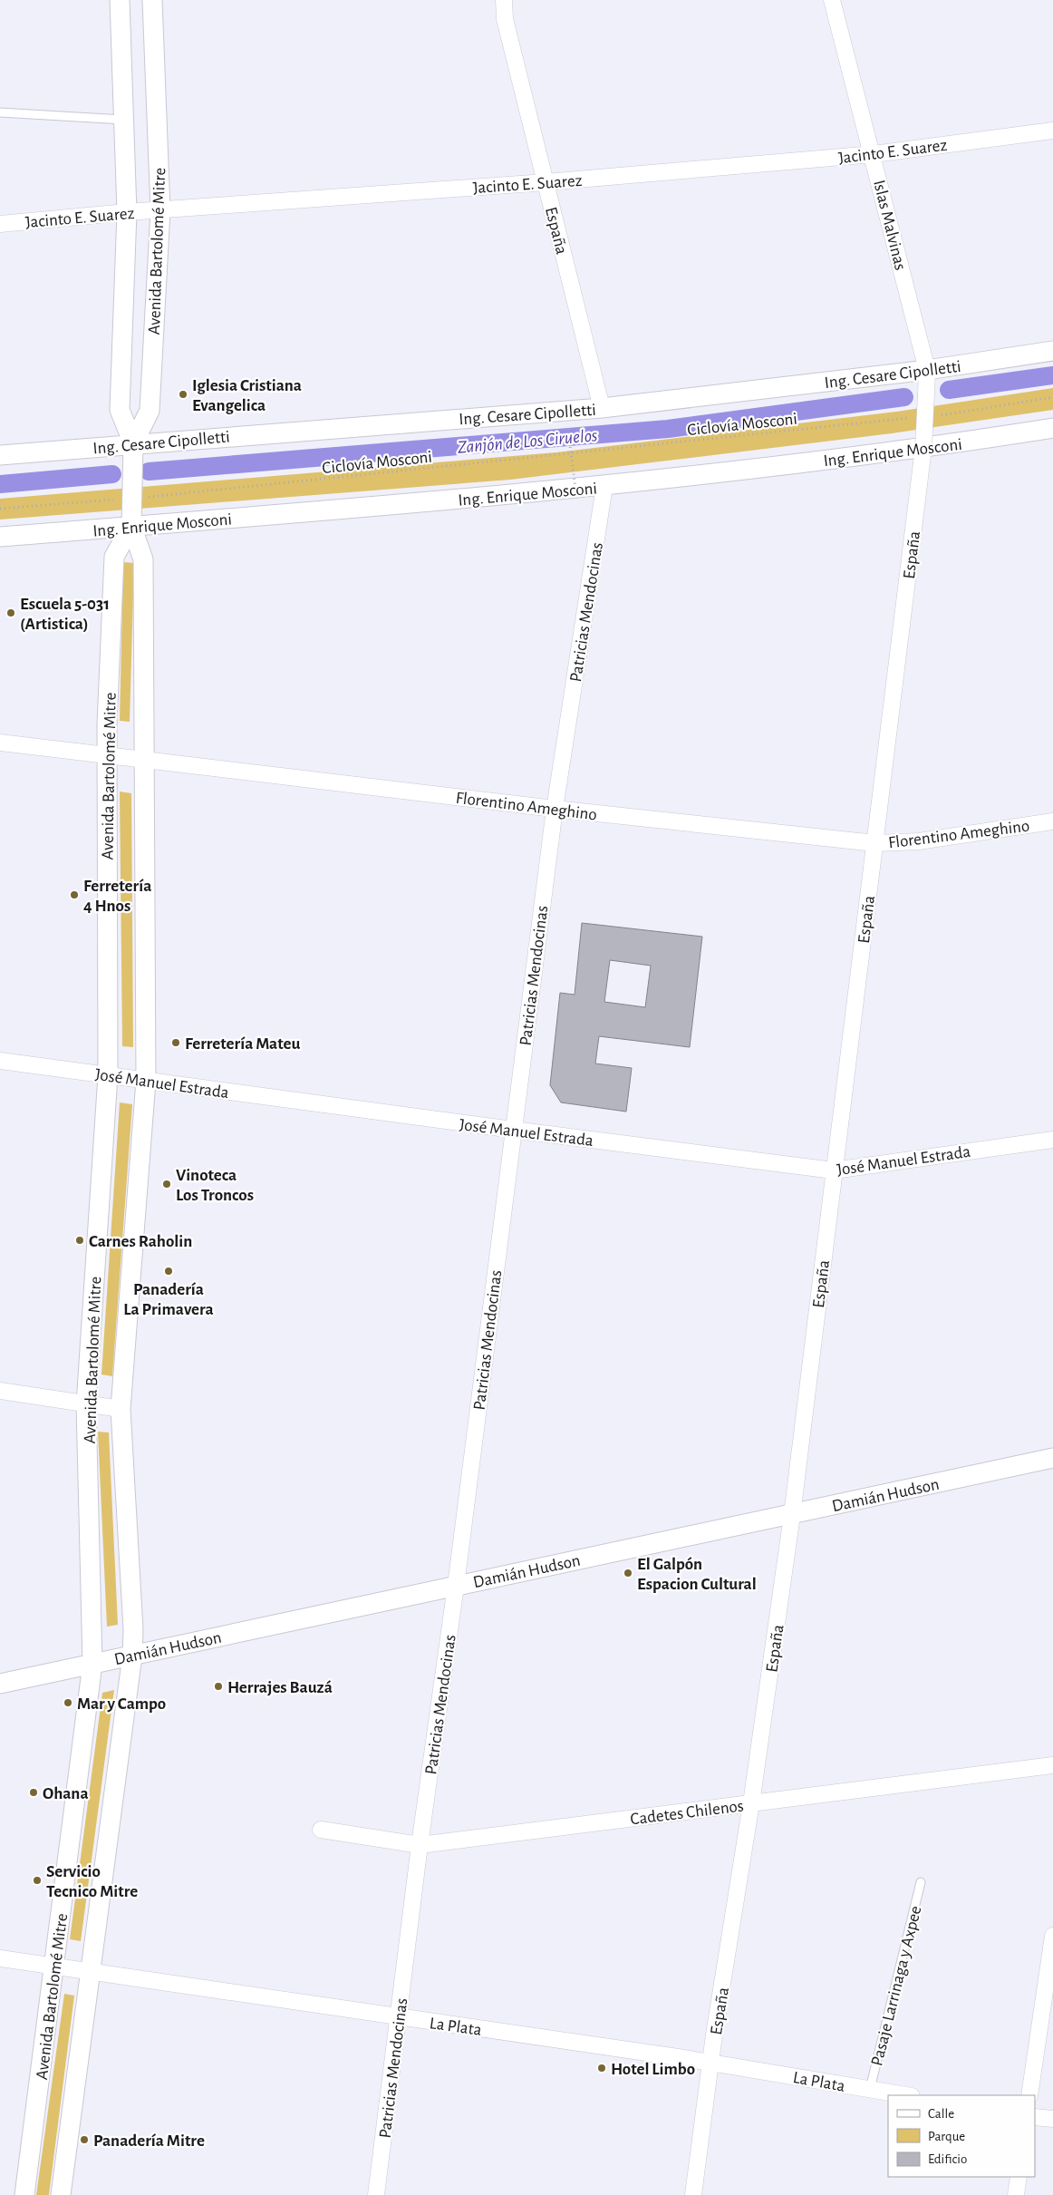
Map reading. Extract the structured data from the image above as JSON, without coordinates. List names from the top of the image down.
{
  "streets": {
    "street": [
      "Jacinto E. Suarez",
      "Islas Malvinas",
      "España",
      "Avenida Bartolomé Mitre",
      "Ing. Cesare Cipolletti",
      "Ing. Enrique Mosconi",
      "Patricias Mendocinas",
      "Florentino Ameghino",
      "José Manuel Estrada",
      "Damián Hudson",
      "Cadetes Chilenos",
      "La Plata"
    ],
    "lane": ["Pasaje Larrinaga y Axpee"],
    "path": ["Ciclovía Mosconi"]
  },
  "crossings": [
    ["Jacinto E. Suarez", "Islas Malvinas"],
    ["Jacinto E. Suarez", "España"],
    ["Jacinto E. Suarez", "Avenida Bartolomé Mitre"],
    ["Islas Malvinas", "España"],
    ["Islas Malvinas", "Ing. Cesare Cipolletti"],
    ["España", "Ing. Cesare Cipolletti"],
    ["España", "Ing. Enrique Mosconi"],
    ["España", "Florentino Ameghino"],
    ["España", "José Manuel Estrada"],
    ["España", "Damián Hudson"],
    ["España", "Cadetes Chilenos"],
    ["España", "La Plata"],
    ["Avenida Bartolomé Mitre", "Ing. Cesare Cipolletti"],
    ["Avenida Bartolomé Mitre", "Ciclovía Mosconi"],
    ["Avenida Bartolomé Mitre", "Ing. Enrique Mosconi"],
    ["Avenida Bartolomé Mitre", "Florentino Ameghino"],
    ["Avenida Bartolomé Mitre", "José Manuel Estrada"],
    ["Avenida Bartolomé Mitre", "Damián Hudson"],
    ["Avenida Bartolomé Mitre", "La Plata"],
    ["Ing. Enrique Mosconi", "Patricias Mendocinas"],
    ["Patricias Mendocinas", "Florentino Ameghino"],
    ["Patricias Mendocinas", "José Manuel Estrada"],
    ["Patricias Mendocinas", "Damián Hudson"],
    ["Patricias Mendocinas", "Cadetes Chilenos"],
    ["Patricias Mendocinas", "La Plata"],
    ["Pasaje Larrinaga y Axpee", "La Plata"]
  ],
  "water": ["Zanjón de Los Ciruelos"],
  "places": [
    "Iglesia Cristiana Evangelica",
    "Escuela 5-031 (Artistica)",
    "Ferretería 4 Hnos",
    "Ferretería Mateu",
    "Vinoteca Los Troncos",
    "Carnes Raholin",
    "Panadería La Primavera",
    "El Galpón Espacion Cultural",
    "Herrajes Bauzá",
    "Mar y Campo",
    "Ohana",
    "Servicio Tecnico Mitre",
    "Hotel Limbo",
    "Panadería Mitre"
  ],
  "legend": ["Calle", "Parque", "Edificio"]
}
